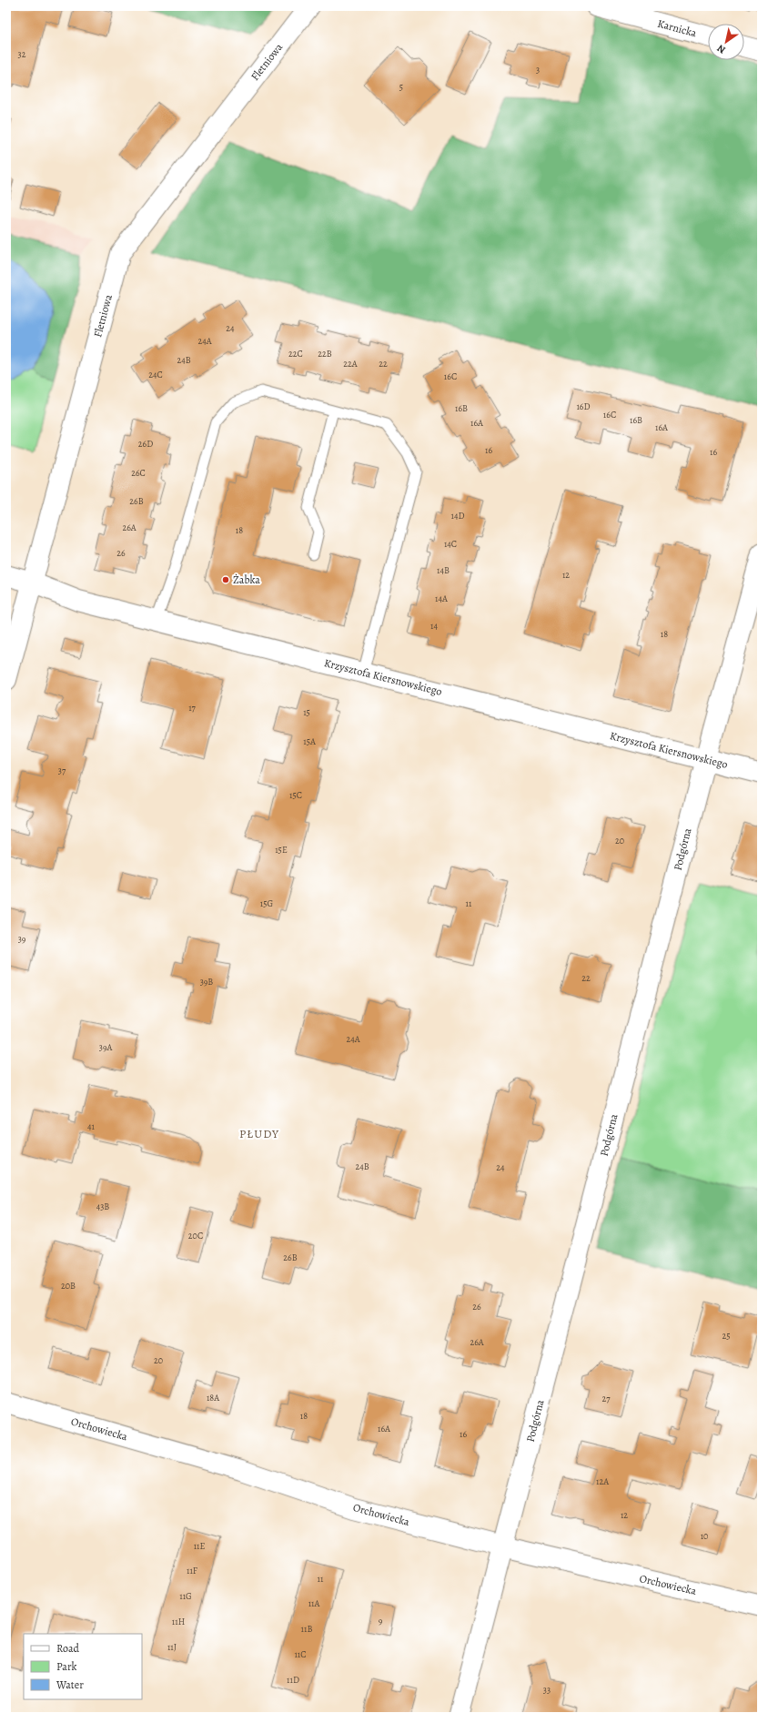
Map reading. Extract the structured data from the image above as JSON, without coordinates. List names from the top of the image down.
{
  "streets": {
    "street": [
      "Karnicka",
      "Fletniowa",
      "Krzysztofa Kiersnowskiego",
      "Podgórna",
      "Orchowiecka"
    ]
  },
  "crossings": [
    ["Fletniowa", "Krzysztofa Kiersnowskiego"],
    ["Krzysztofa Kiersnowskiego", "Podgórna"],
    ["Podgórna", "Orchowiecka"]
  ],
  "districts": ["PŁUDY"],
  "places": ["Żabka"],
  "house_numbers": [
    "32",
    "3",
    "5",
    "24",
    "24A",
    "22C",
    "22B",
    "24B",
    "22A",
    "22",
    "24C",
    "16C",
    "16D",
    "16B",
    "16C",
    "16B",
    "16A",
    "16A",
    "26D",
    "16",
    "16",
    "26C",
    "26B",
    "14D",
    "26A",
    "18",
    "14C",
    "26",
    "14B",
    "12",
    "14A",
    "14",
    "18",
    "17",
    "15",
    "15A",
    "37",
    "15C",
    "20",
    "15E",
    "15G",
    "11",
    "39",
    "22",
    "39B",
    "24A",
    "39A",
    "41",
    "24B",
    "24",
    "43B",
    "20C",
    "26B",
    "20B",
    "26",
    "25",
    "26A",
    "20",
    "18A",
    "27",
    "18",
    "16A",
    "16",
    "12A",
    "12",
    "10",
    "11E",
    "11F",
    "11",
    "11G",
    "11A",
    "9",
    "11H",
    "11B",
    "11J",
    "11C",
    "11D",
    "33"
  ],
  "legend": ["Road", "Park", "Water"],
  "north": "bottom left"
}
